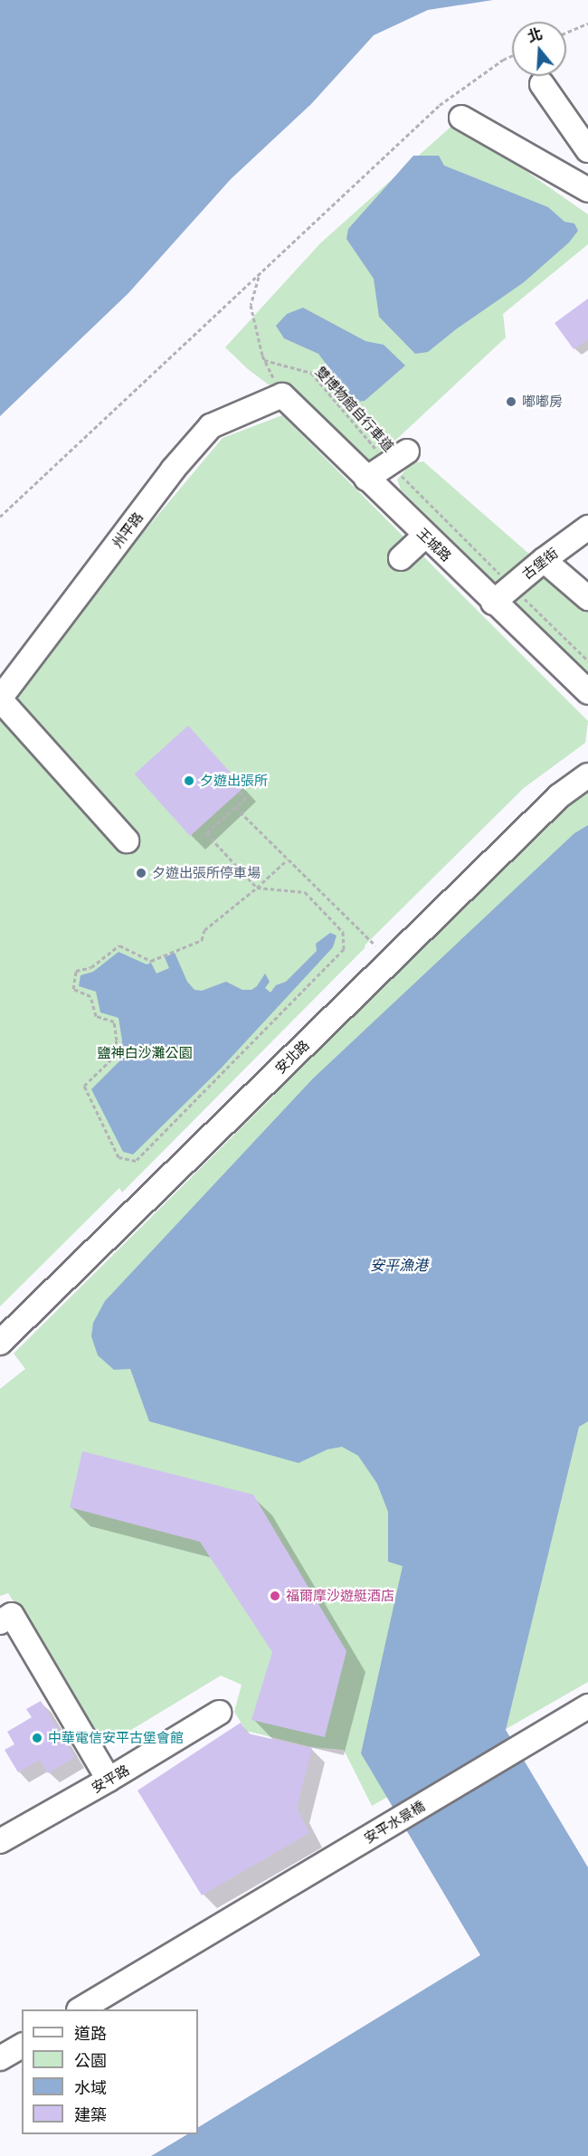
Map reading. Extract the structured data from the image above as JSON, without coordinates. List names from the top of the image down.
{
  "streets": {
    "street": [
      "州平路",
      "王城路",
      "古堡街",
      "安北路",
      "安平路",
      "安平水景橋"
    ],
    "path": ["雙博物館自行車道"]
  },
  "crossings": [
    ["雙博物館自行車道", "古堡街"],
    ["州平路", "王城路"],
    ["王城路", "古堡街"]
  ],
  "water": ["安平漁港"],
  "parks": ["鹽神白沙灘公園"],
  "places": [
    "嘟嘟房",
    "夕遊出張所",
    "夕遊出張所停車場",
    "福爾摩沙遊艇酒店",
    "中華電信安平古堡會館"
  ],
  "legend": [
    "道路",
    "公園",
    "水域",
    "建築"
  ],
  "north": "top"
}
